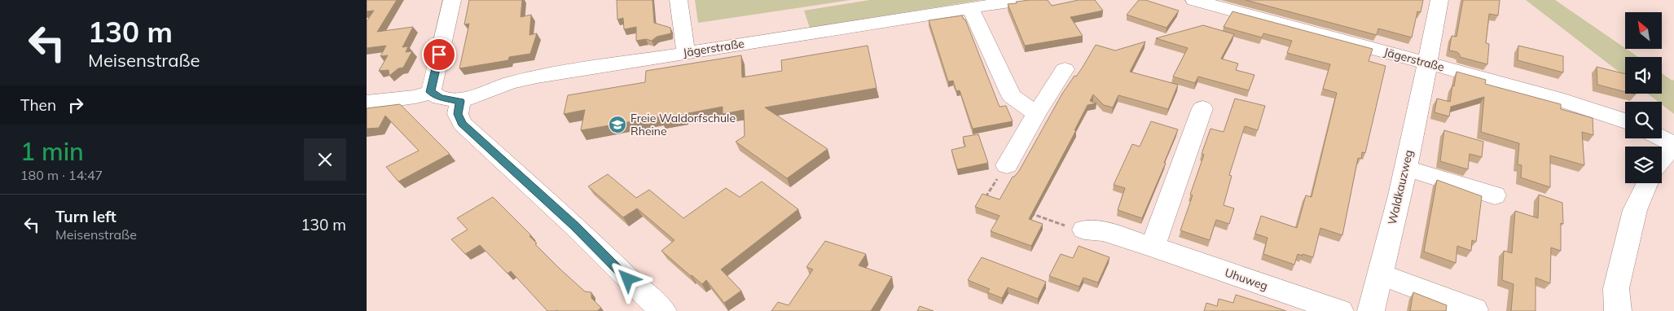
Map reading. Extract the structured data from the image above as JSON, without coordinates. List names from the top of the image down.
{
  "streets": {
    "street": ["Jägerstraße", "Waldkauzweg", "Uhuweg"]
  },
  "crossings": [
    ["Jägerstraße", "Waldkauzweg"]
  ],
  "places": {
    "school or university": ["Freie Waldorfschule Rheine"]
  },
  "north": "top left",
  "page": {
    "turn": ["130 m", "Meisenstraße"],
    "then": "Then",
    "heading": ["1 min", "180 m · 14:47"],
    "list": [
      {
        "name": "Turn left",
        "note": "Meisenstraße",
        "value": "130 m"
      }
    ]
  }
}
